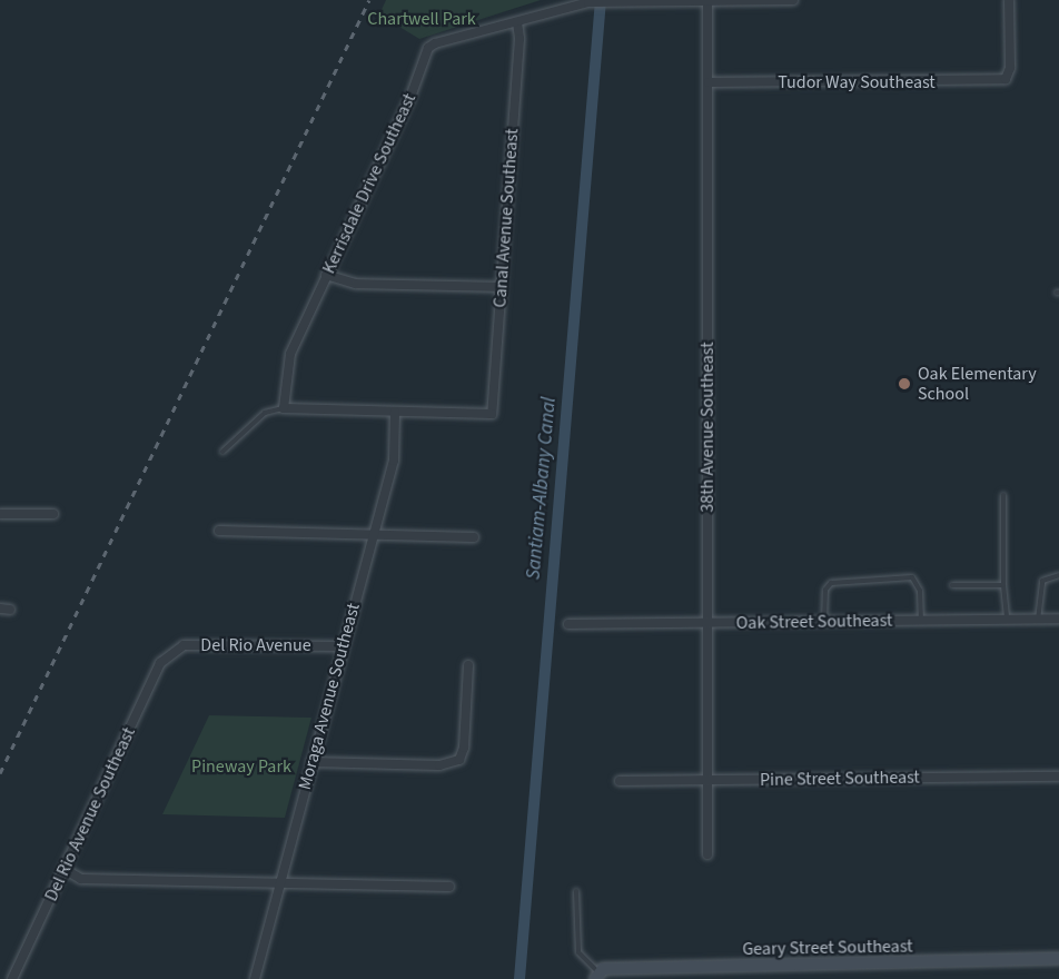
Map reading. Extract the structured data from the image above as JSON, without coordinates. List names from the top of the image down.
{
  "streets": {
    "street": [
      "Tudor Way Southeast",
      "Kerrisdale Drive Southeast",
      "Canal Avenue Southeast",
      "38th Avenue Southeast",
      "Oak Street Southeast",
      "Del Rio Avenue",
      "Moraga Avenue Southeast",
      "Pine Street Southeast",
      "Del Rio Avenue Southeast",
      "Geary Street Southeast"
    ]
  },
  "crossings": [
    ["Tudor Way Southeast", "38th Avenue Southeast"],
    ["Kerrisdale Drive Southeast", "Canal Avenue Southeast"],
    ["Kerrisdale Drive Southeast", "38th Avenue Southeast"],
    ["Canal Avenue Southeast", "Moraga Avenue Southeast"],
    ["38th Avenue Southeast", "Oak Street Southeast"],
    ["38th Avenue Southeast", "Pine Street Southeast"],
    ["Del Rio Avenue", "Moraga Avenue Southeast"],
    ["Del Rio Avenue", "Del Rio Avenue Southeast"]
  ],
  "water": ["Santiam-Albany Canal"],
  "parks": ["Chartwell Park", "Pineway Park"],
  "places": ["Oak Elementary School"]
}
